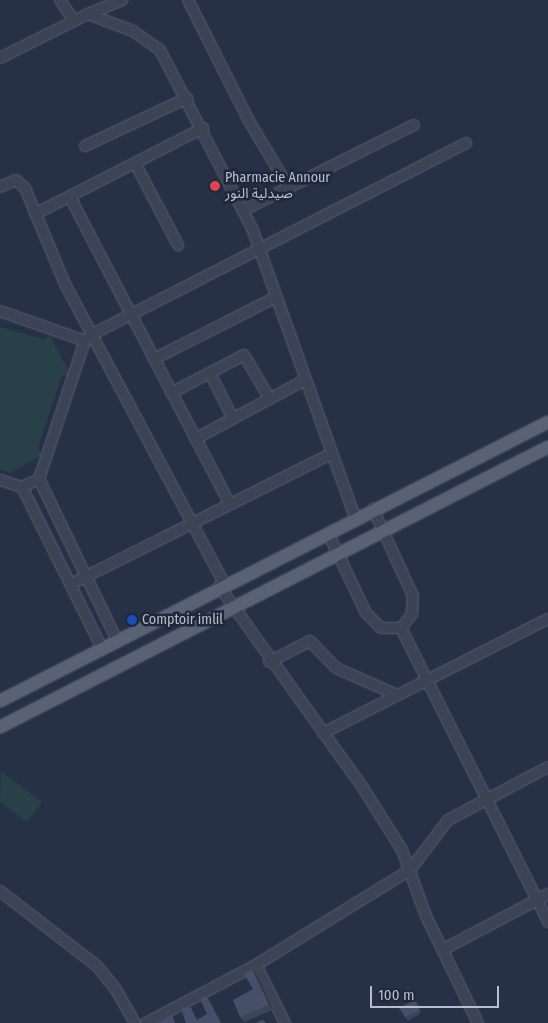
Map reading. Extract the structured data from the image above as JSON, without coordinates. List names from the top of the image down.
{
  "places": ["Pharmacie Annour صيدلية النور", "Comptoir imlil"],
  "scale_bar": "100 m"
}
